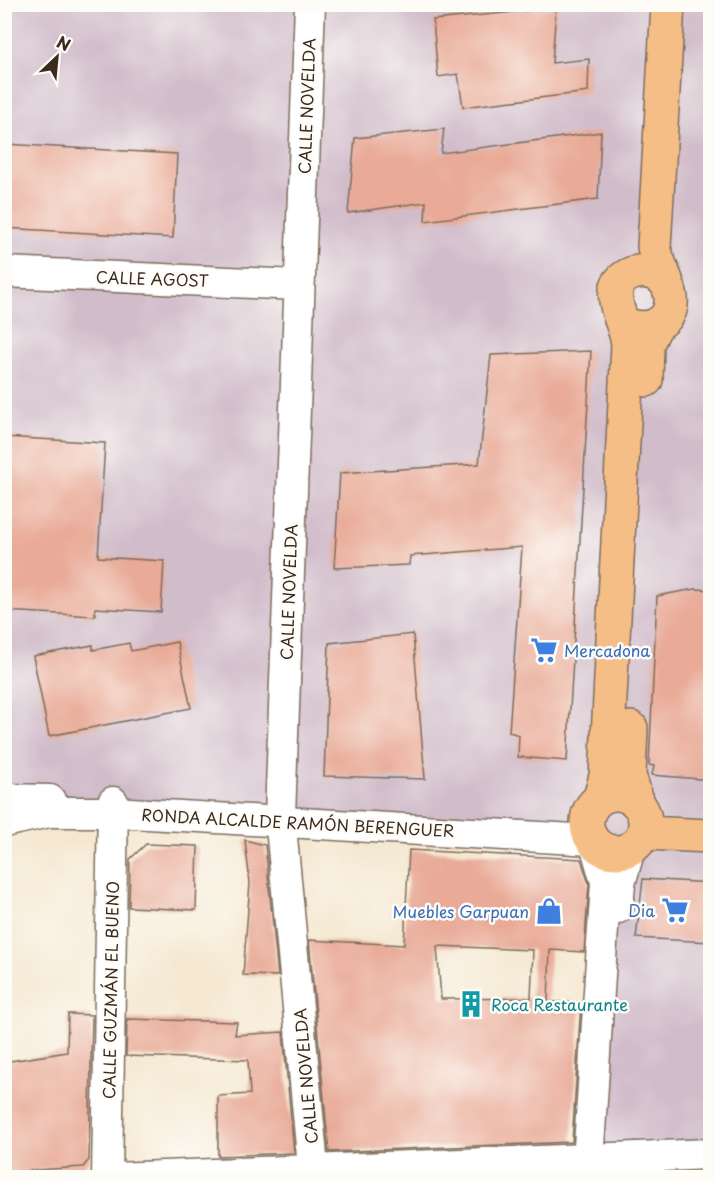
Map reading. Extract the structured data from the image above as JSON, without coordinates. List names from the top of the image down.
{
  "streets": {
    "street": [
      "CALLE NOVELDA",
      "CALLE AGOST",
      "RONDA ALCALDE RAMÓN BERENGUER",
      "CALLE GUZMÁN EL BUENO"
    ]
  },
  "crossings": [
    ["CALLE NOVELDA", "CALLE AGOST"],
    ["CALLE NOVELDA", "RONDA ALCALDE RAMÓN BERENGUER"],
    ["RONDA ALCALDE RAMÓN BERENGUER", "CALLE GUZMÁN EL BUENO"]
  ],
  "places": {
    "supermarket": ["Mercadona", "Dia"],
    "shop": ["Muebles Garpuan"],
    "building": ["Roca Restaurante"]
  },
  "north": "top right"
}
